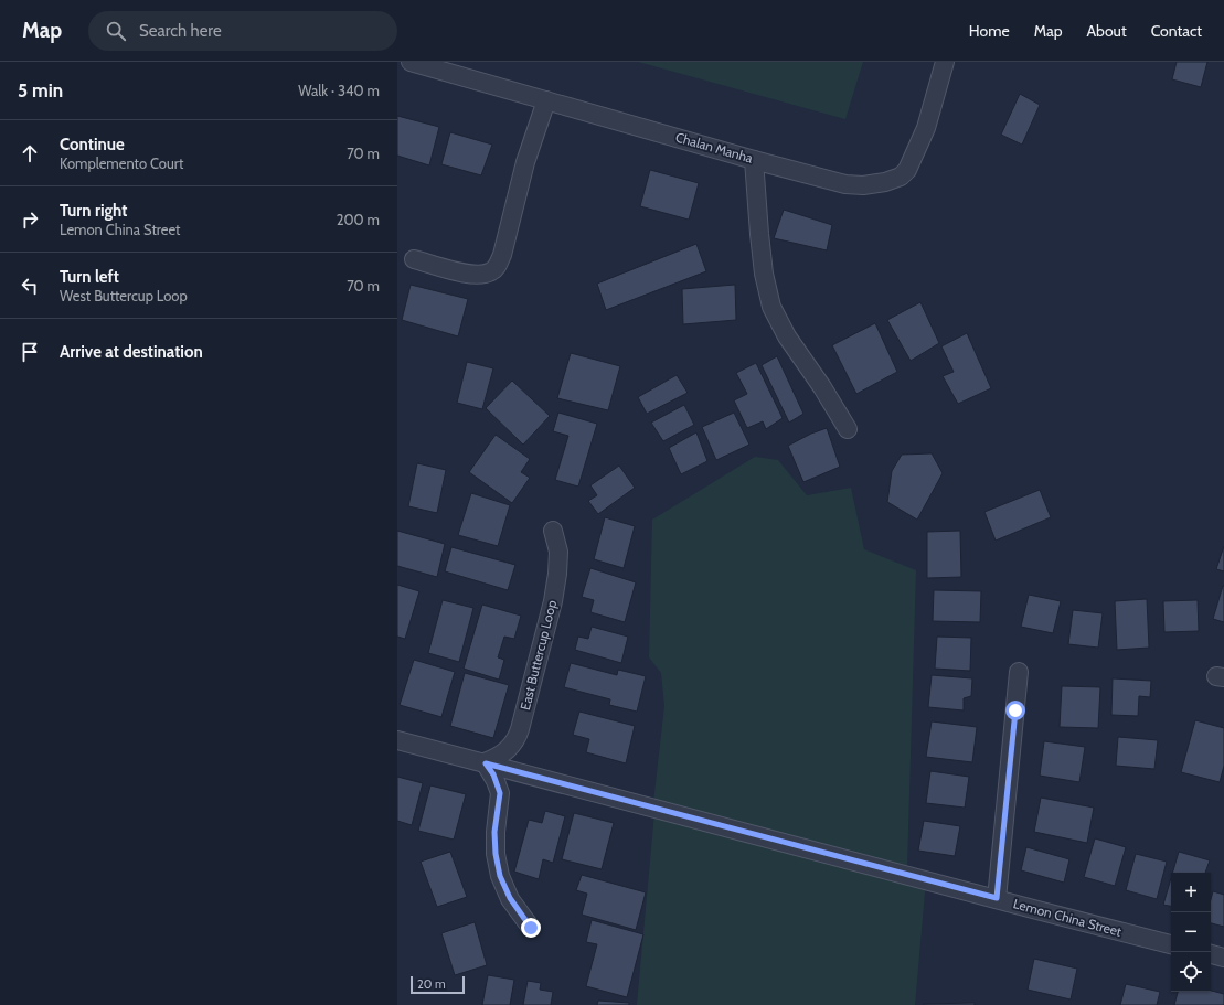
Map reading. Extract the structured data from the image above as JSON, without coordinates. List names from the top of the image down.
{
  "streets": {
    "street": ["Chalan Manha", "East Buttercup Loop", "Lemon China Street"]
  },
  "crossings": [
    ["East Buttercup Loop", "Lemon China Street"]
  ],
  "scale_bar": "20 m",
  "page": {
    "header": "Map",
    "search": "Search here",
    "nav": [
      "Home",
      "Map",
      "About",
      "Contact"
    ],
    "heading": ["5 min", "Walk · 340 m"],
    "list": [
      ["Continue", "Komplemento Court", "70 m"],
      ["Turn right", "Lemon China Street", "200 m"],
      ["Turn left", "West Buttercup Loop", "70 m"],
      "Arrive at destination"
    ],
    "map_buttons": ["+", "−"],
    "scale": "20 m"
  }
}
